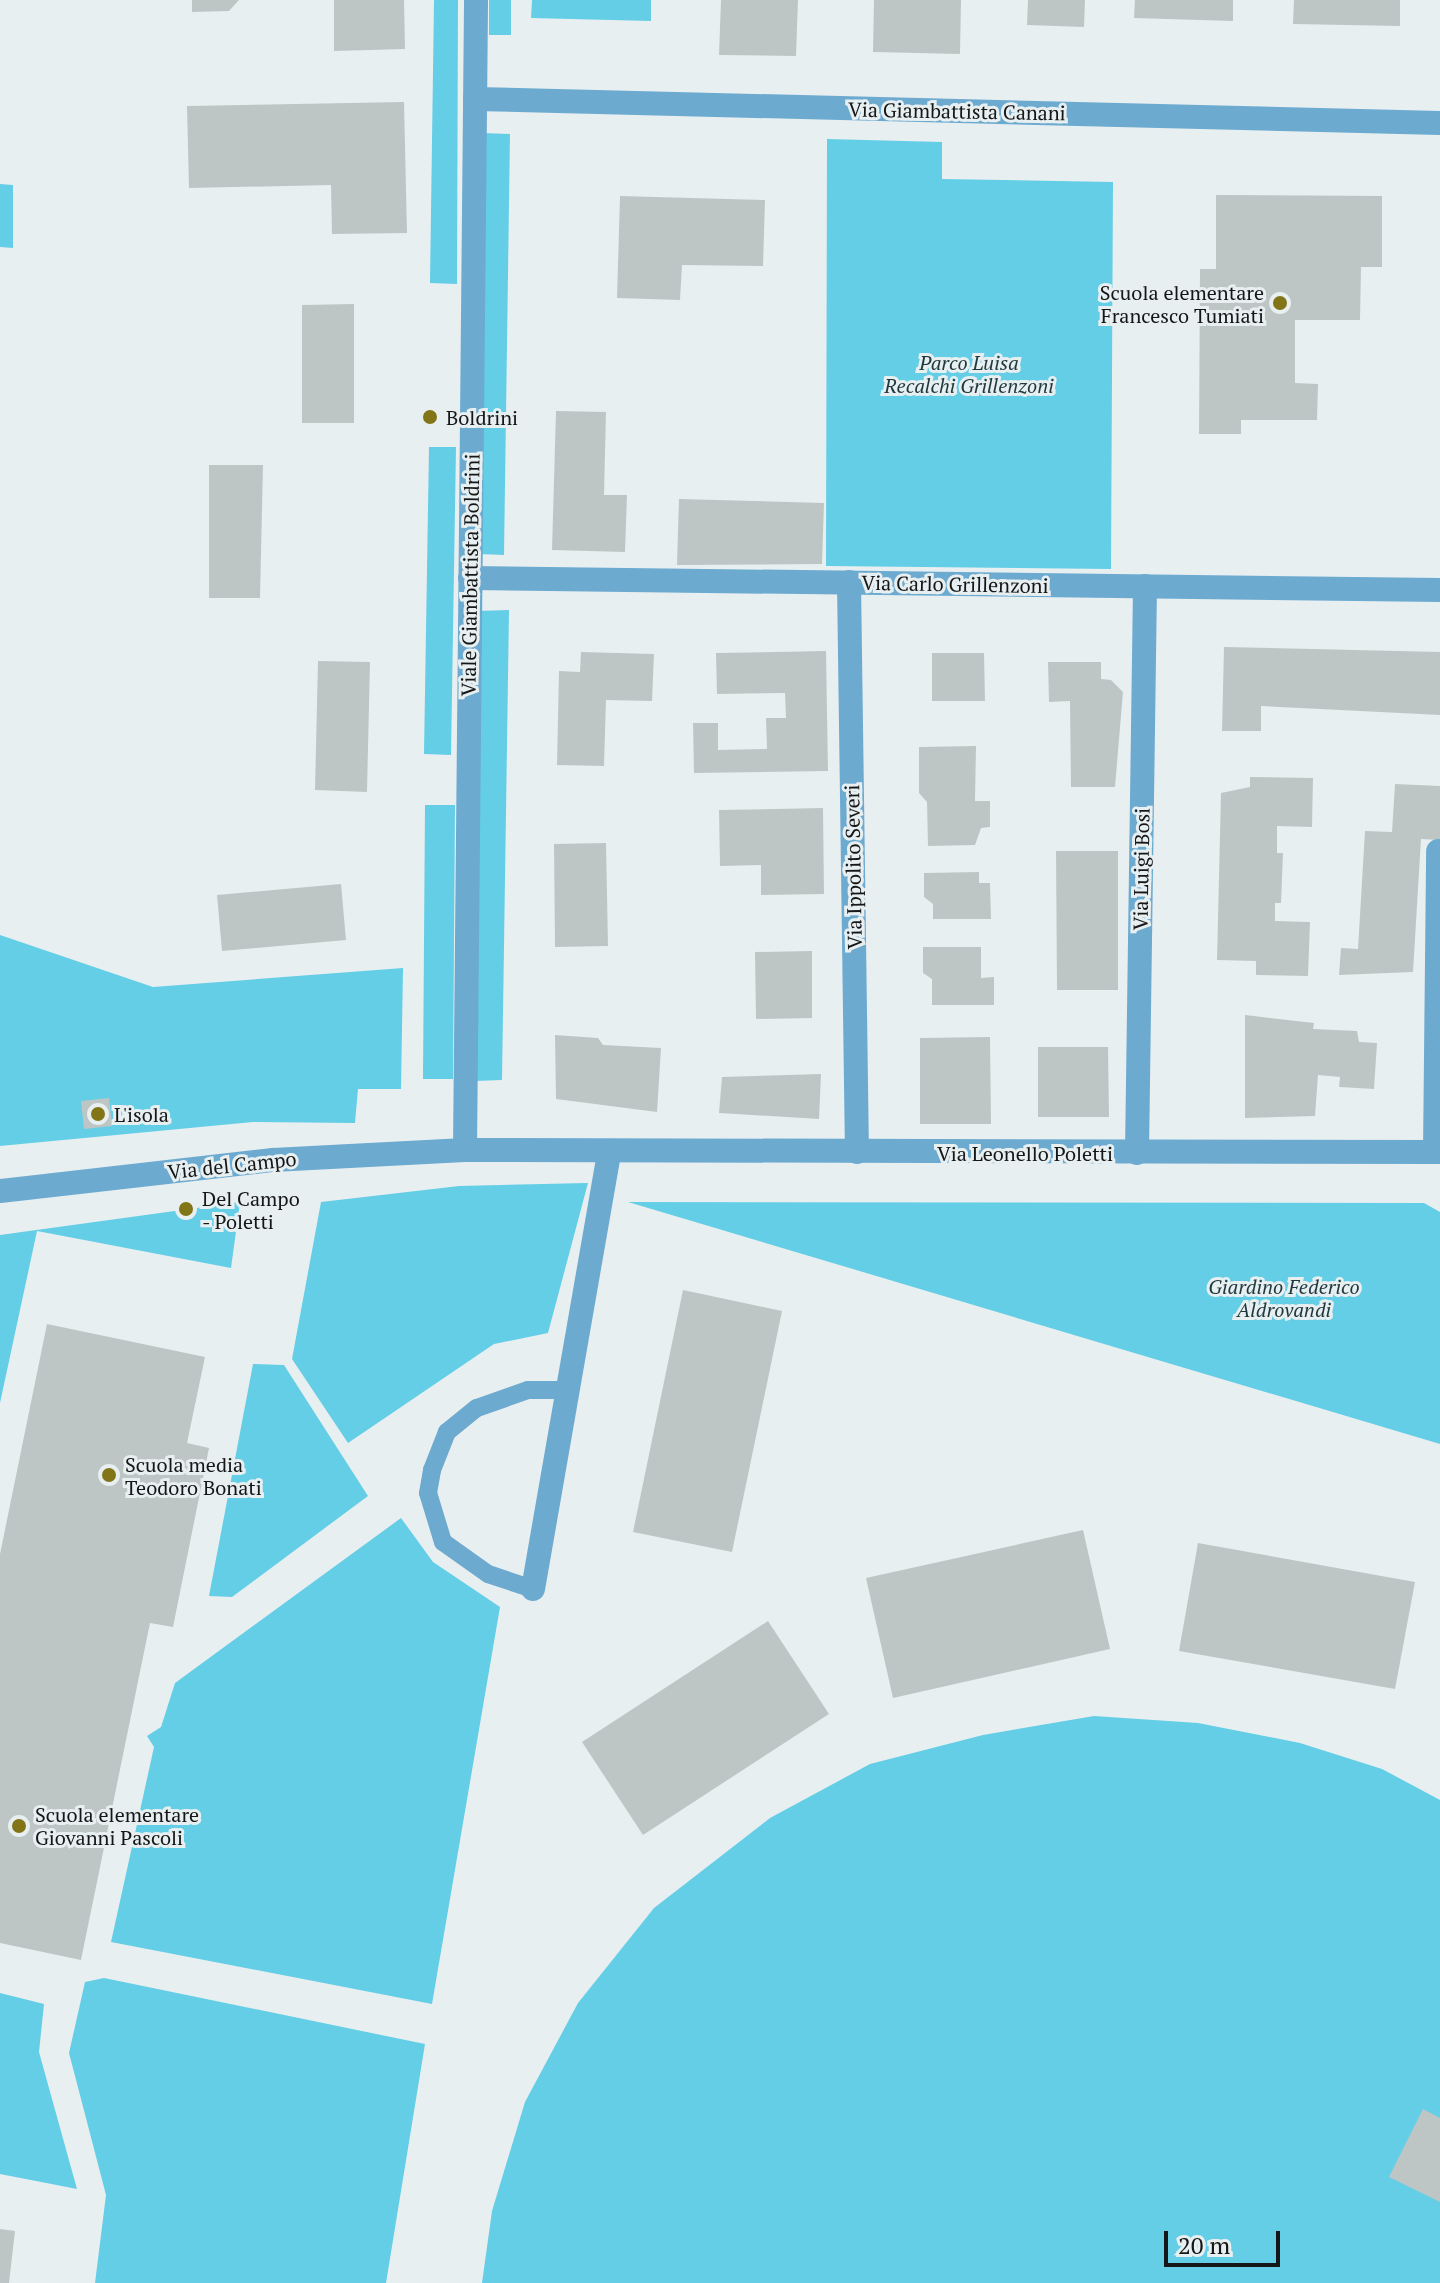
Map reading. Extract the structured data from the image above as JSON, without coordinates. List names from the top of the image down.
{
  "streets": {
    "street": [
      "Via Giambattista Canani",
      "Viale Giambattista Boldrini",
      "Via Carlo Grillenzoni",
      "Via Ippolito Severi",
      "Via Luigi Bosi",
      "Via Leonello Poletti",
      "Via del Campo"
    ]
  },
  "crossings": [
    ["Via Giambattista Canani", "Viale Giambattista Boldrini"],
    ["Viale Giambattista Boldrini", "Via Carlo Grillenzoni"],
    ["Viale Giambattista Boldrini", "Via Leonello Poletti"],
    ["Viale Giambattista Boldrini", "Via del Campo"],
    ["Via Carlo Grillenzoni", "Via Ippolito Severi"],
    ["Via Carlo Grillenzoni", "Via Luigi Bosi"],
    ["Via Ippolito Severi", "Via Leonello Poletti"],
    ["Via Luigi Bosi", "Via Leonello Poletti"],
    ["Via Leonello Poletti", "Via del Campo"]
  ],
  "parks": ["Parco Luisa Recalchi Grillenzoni", "Giardino Federico Aldrovandi"],
  "places": [
    "Scuola elementare Francesco Tumiati",
    "Boldrini",
    "L'isola",
    "Del Campo - Poletti",
    "Scuola media Teodoro Bonati",
    "Scuola elementare Giovanni Pascoli"
  ],
  "scale_bar": "20 m"
}
